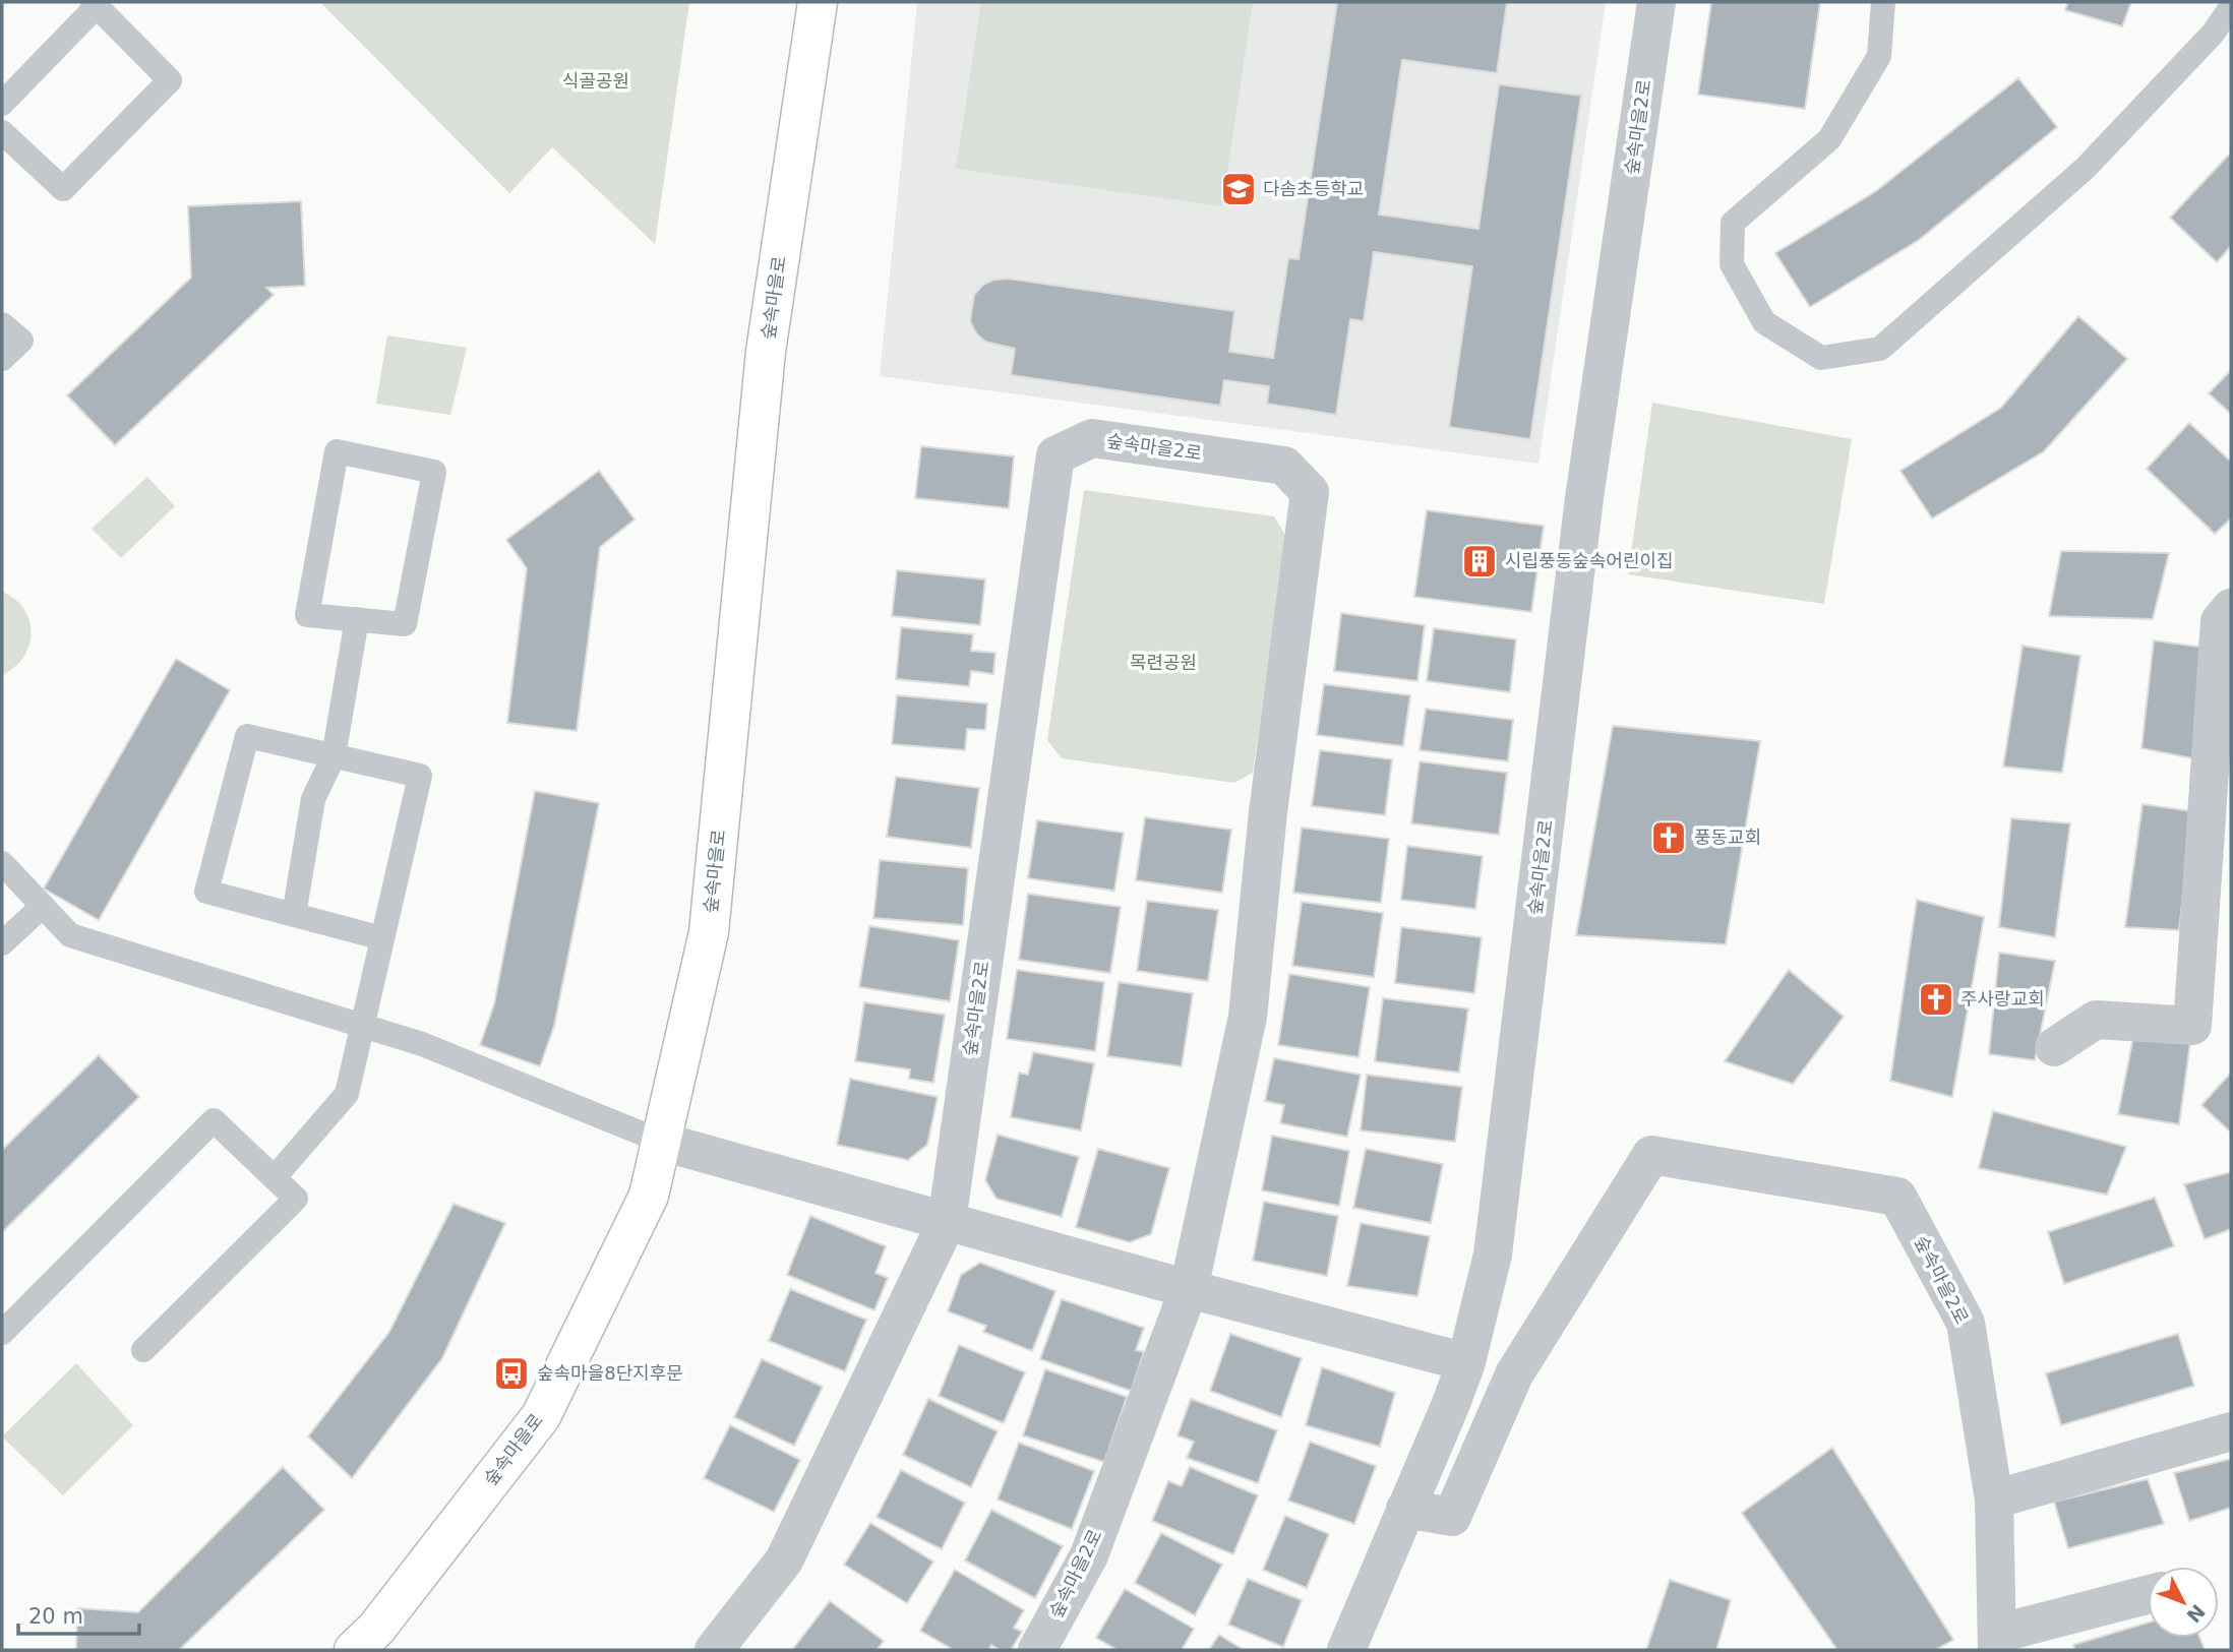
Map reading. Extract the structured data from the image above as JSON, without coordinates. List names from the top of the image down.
{
  "streets": {
    "main road": ["숲속마을로"],
    "street": ["숲속마을2로"]
  },
  "parks": ["식골공원", "목련공원"],
  "places": {
    "school or university": ["다솜초등학교"],
    "building": ["시립풍동숲속어린이집"],
    "church": ["풍동교회", "주사랑교회"],
    "bus stop": ["숲속마을8단지후문"]
  },
  "scale_bar": "20 m",
  "north": "bottom right"
}
